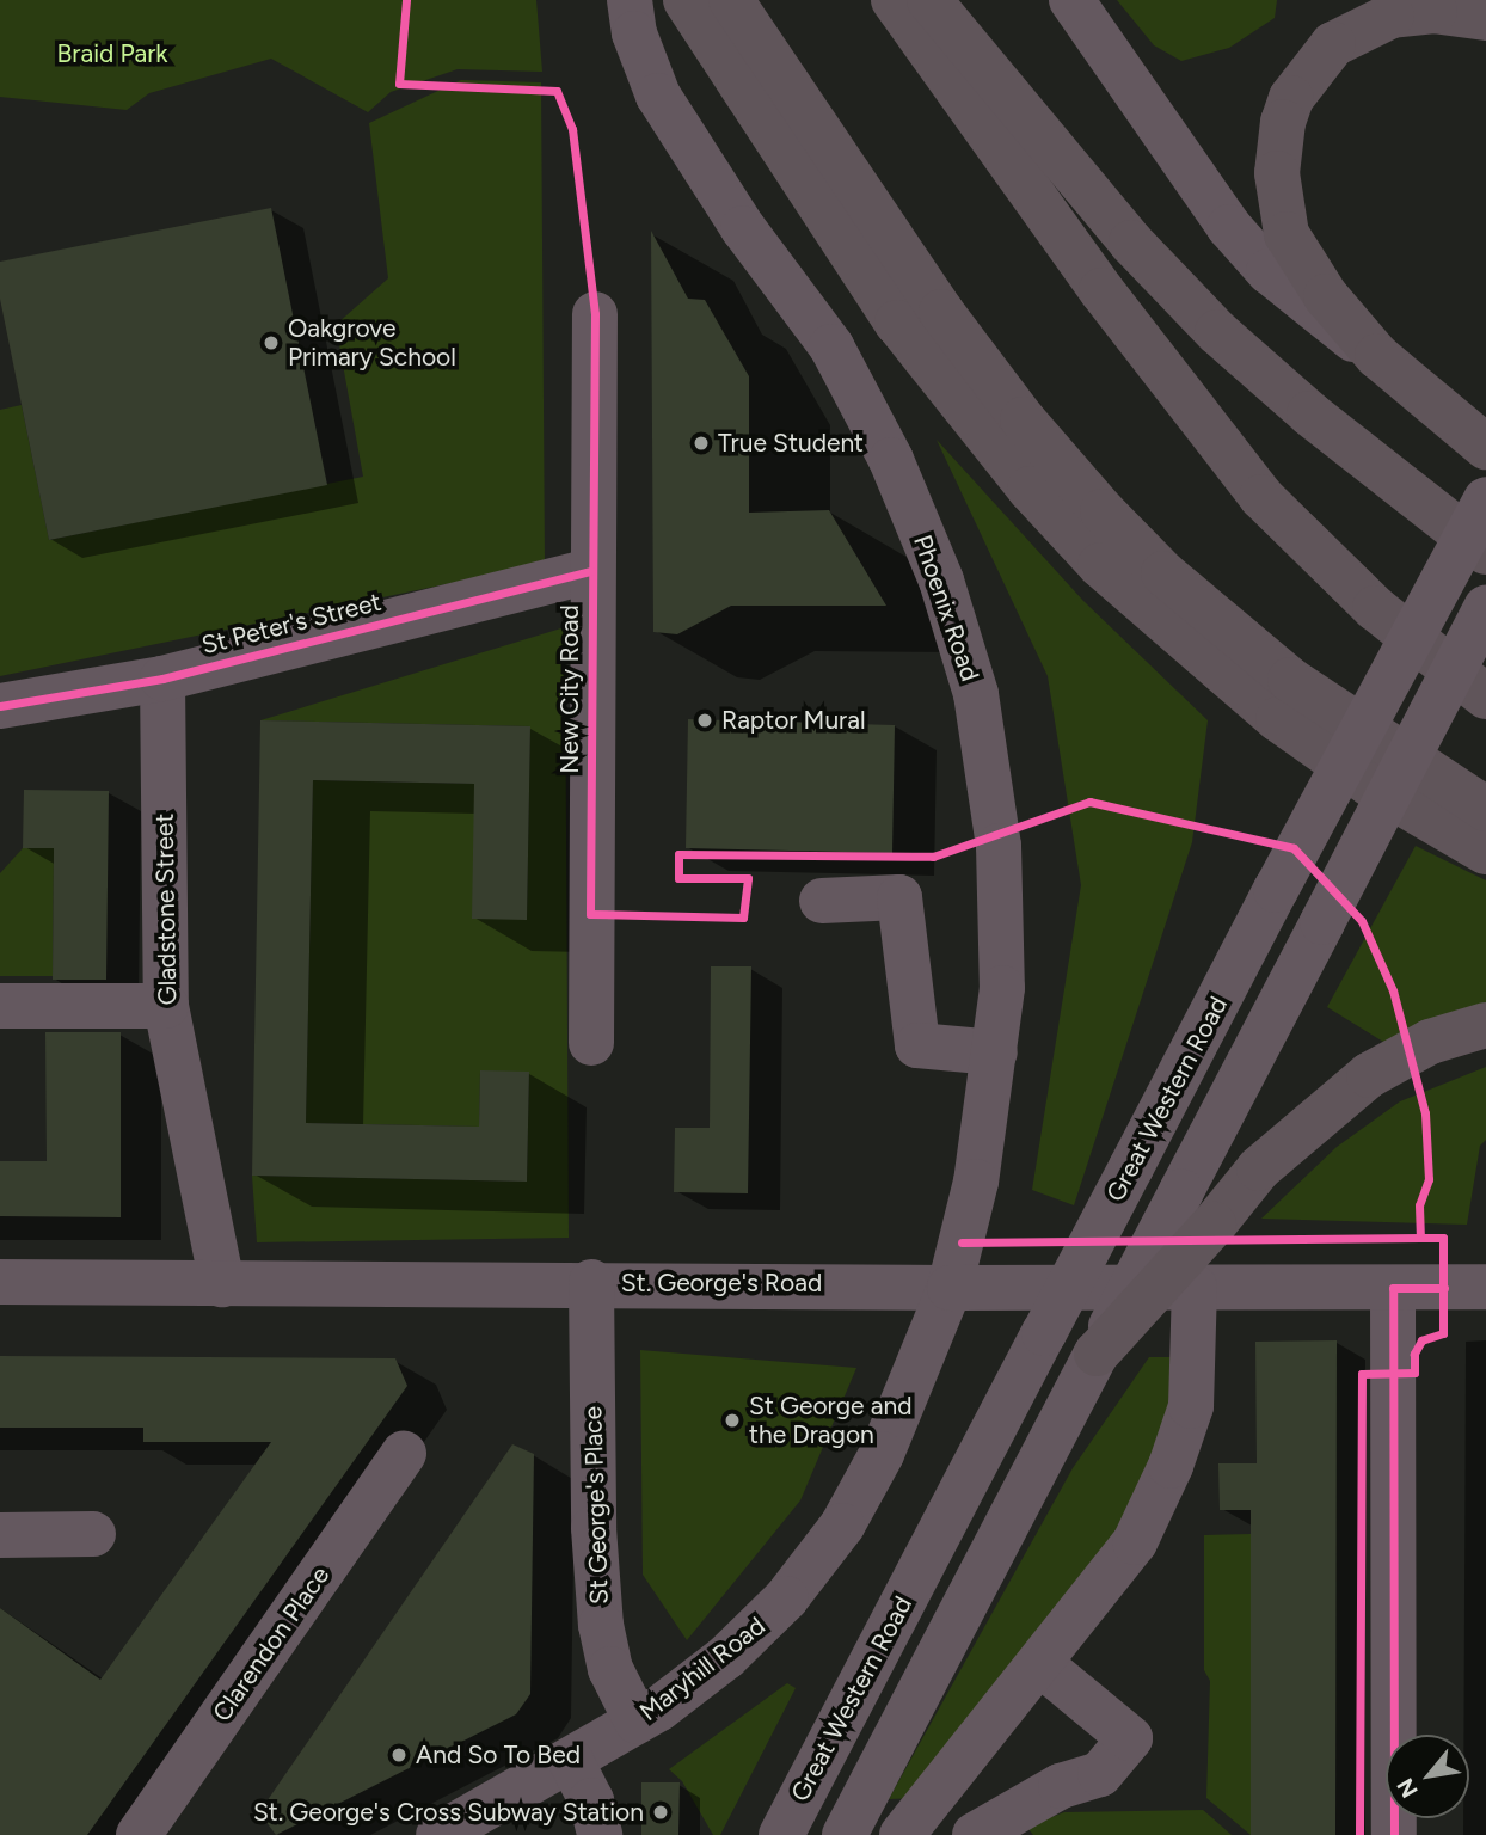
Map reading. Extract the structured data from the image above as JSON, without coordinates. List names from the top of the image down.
{
  "streets": {
    "main road": [
      "Phoenix Road",
      "St Peter's Street",
      "New City Road",
      "Gladstone Street",
      "Great Western Road",
      "St. George's Road",
      "St George's Place",
      "Clarendon Place",
      "Maryhill Road"
    ]
  },
  "crossings": [
    ["Phoenix Road", "St. George's Road"],
    ["Phoenix Road", "Maryhill Road"],
    ["St Peter's Street", "New City Road"],
    ["St Peter's Street", "Gladstone Street"],
    ["Gladstone Street", "St. George's Road"],
    ["St. George's Road", "St George's Place"],
    ["St. George's Road", "Maryhill Road"],
    ["St George's Place", "Maryhill Road"]
  ],
  "parks": ["Braid Park"],
  "places": [
    "Oakgrove Primary School",
    "True Student",
    "Raptor Mural",
    "St George and the Dragon",
    "And So To Bed",
    "St. George's Cross Subway Station"
  ],
  "north": "bottom left"
}
